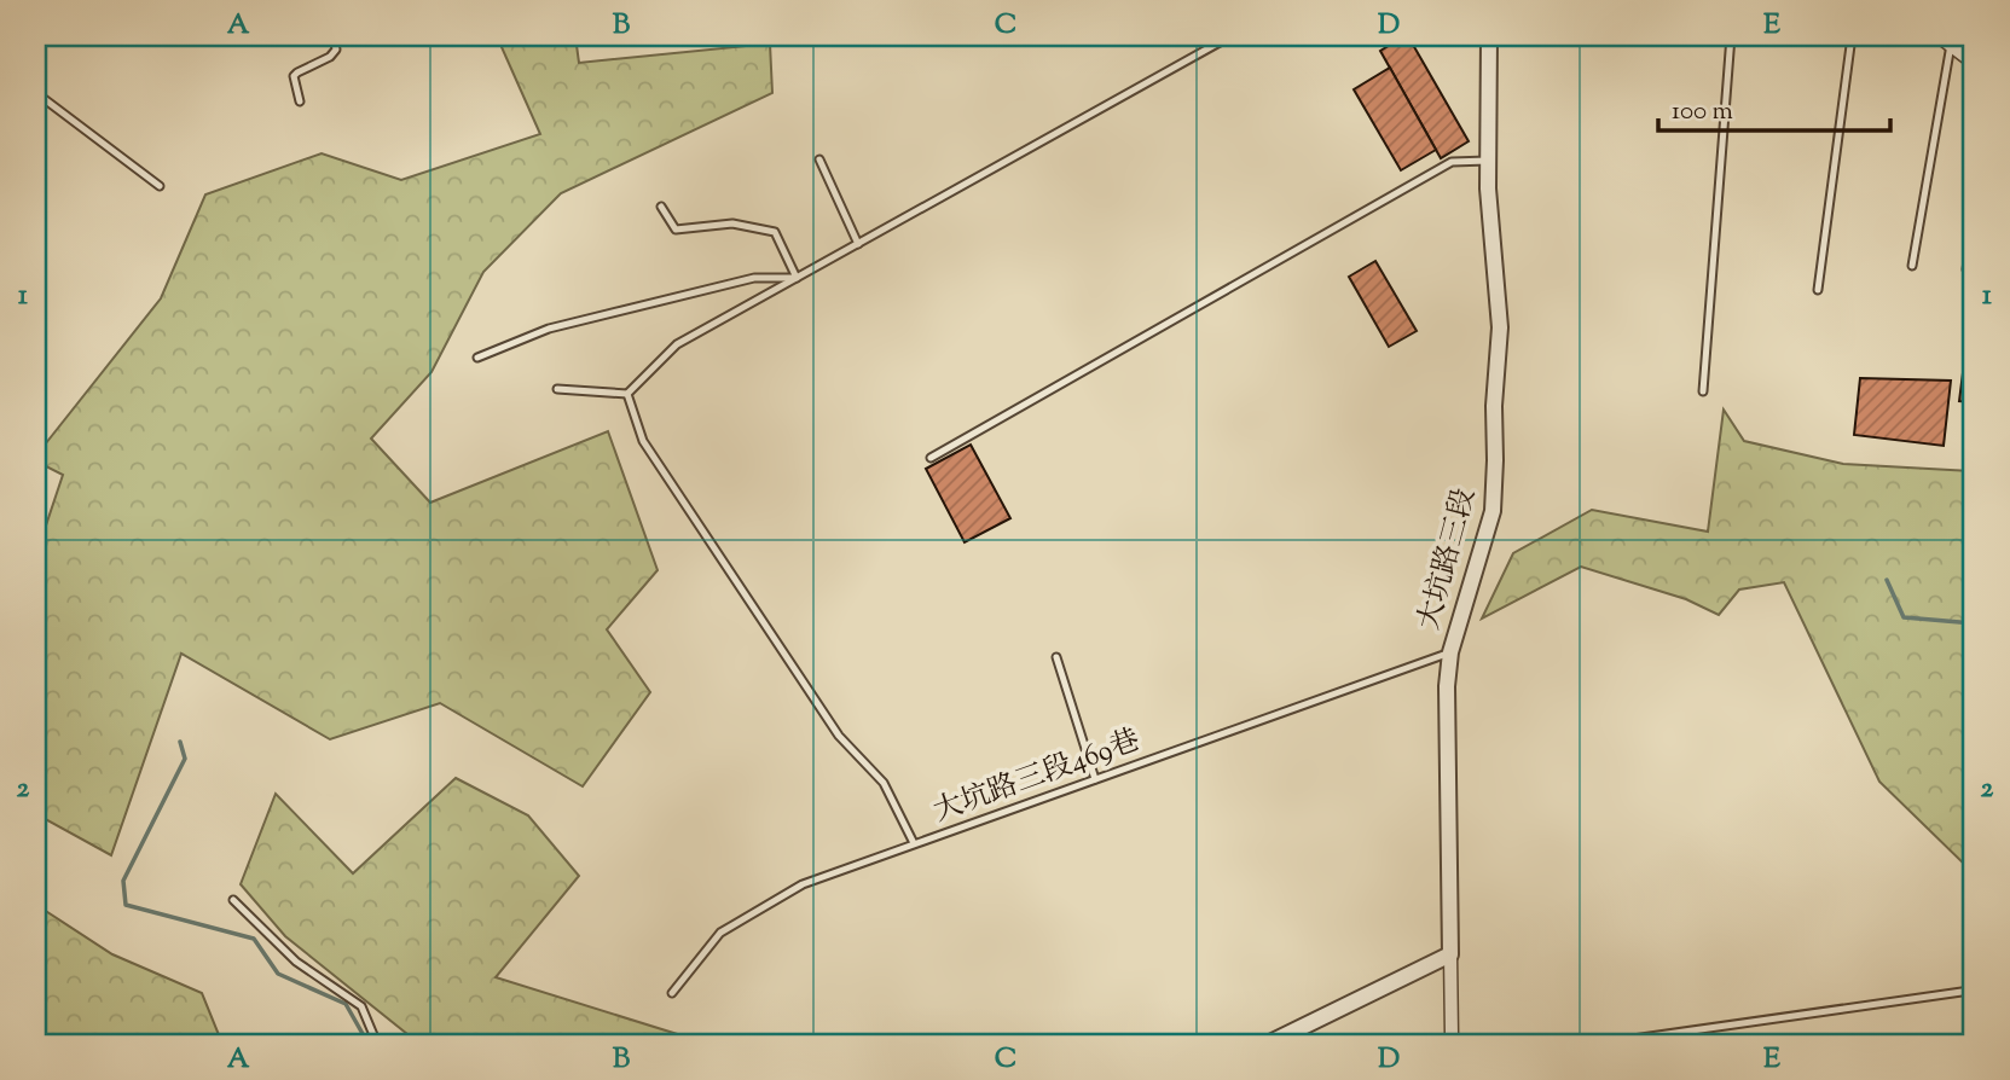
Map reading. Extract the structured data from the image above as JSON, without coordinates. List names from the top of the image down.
{
  "streets": {
    "street": ["大坑路三段"],
    "lane": ["大坑路三段469巷"]
  },
  "crossings": [
    ["大坑路三段", "大坑路三段469巷"]
  ],
  "scale_bar": "100 m",
  "grid": {
    "columns": [
      "A",
      "B",
      "C",
      "D",
      "E"
    ],
    "rows": ["1", "2"]
  }
}
